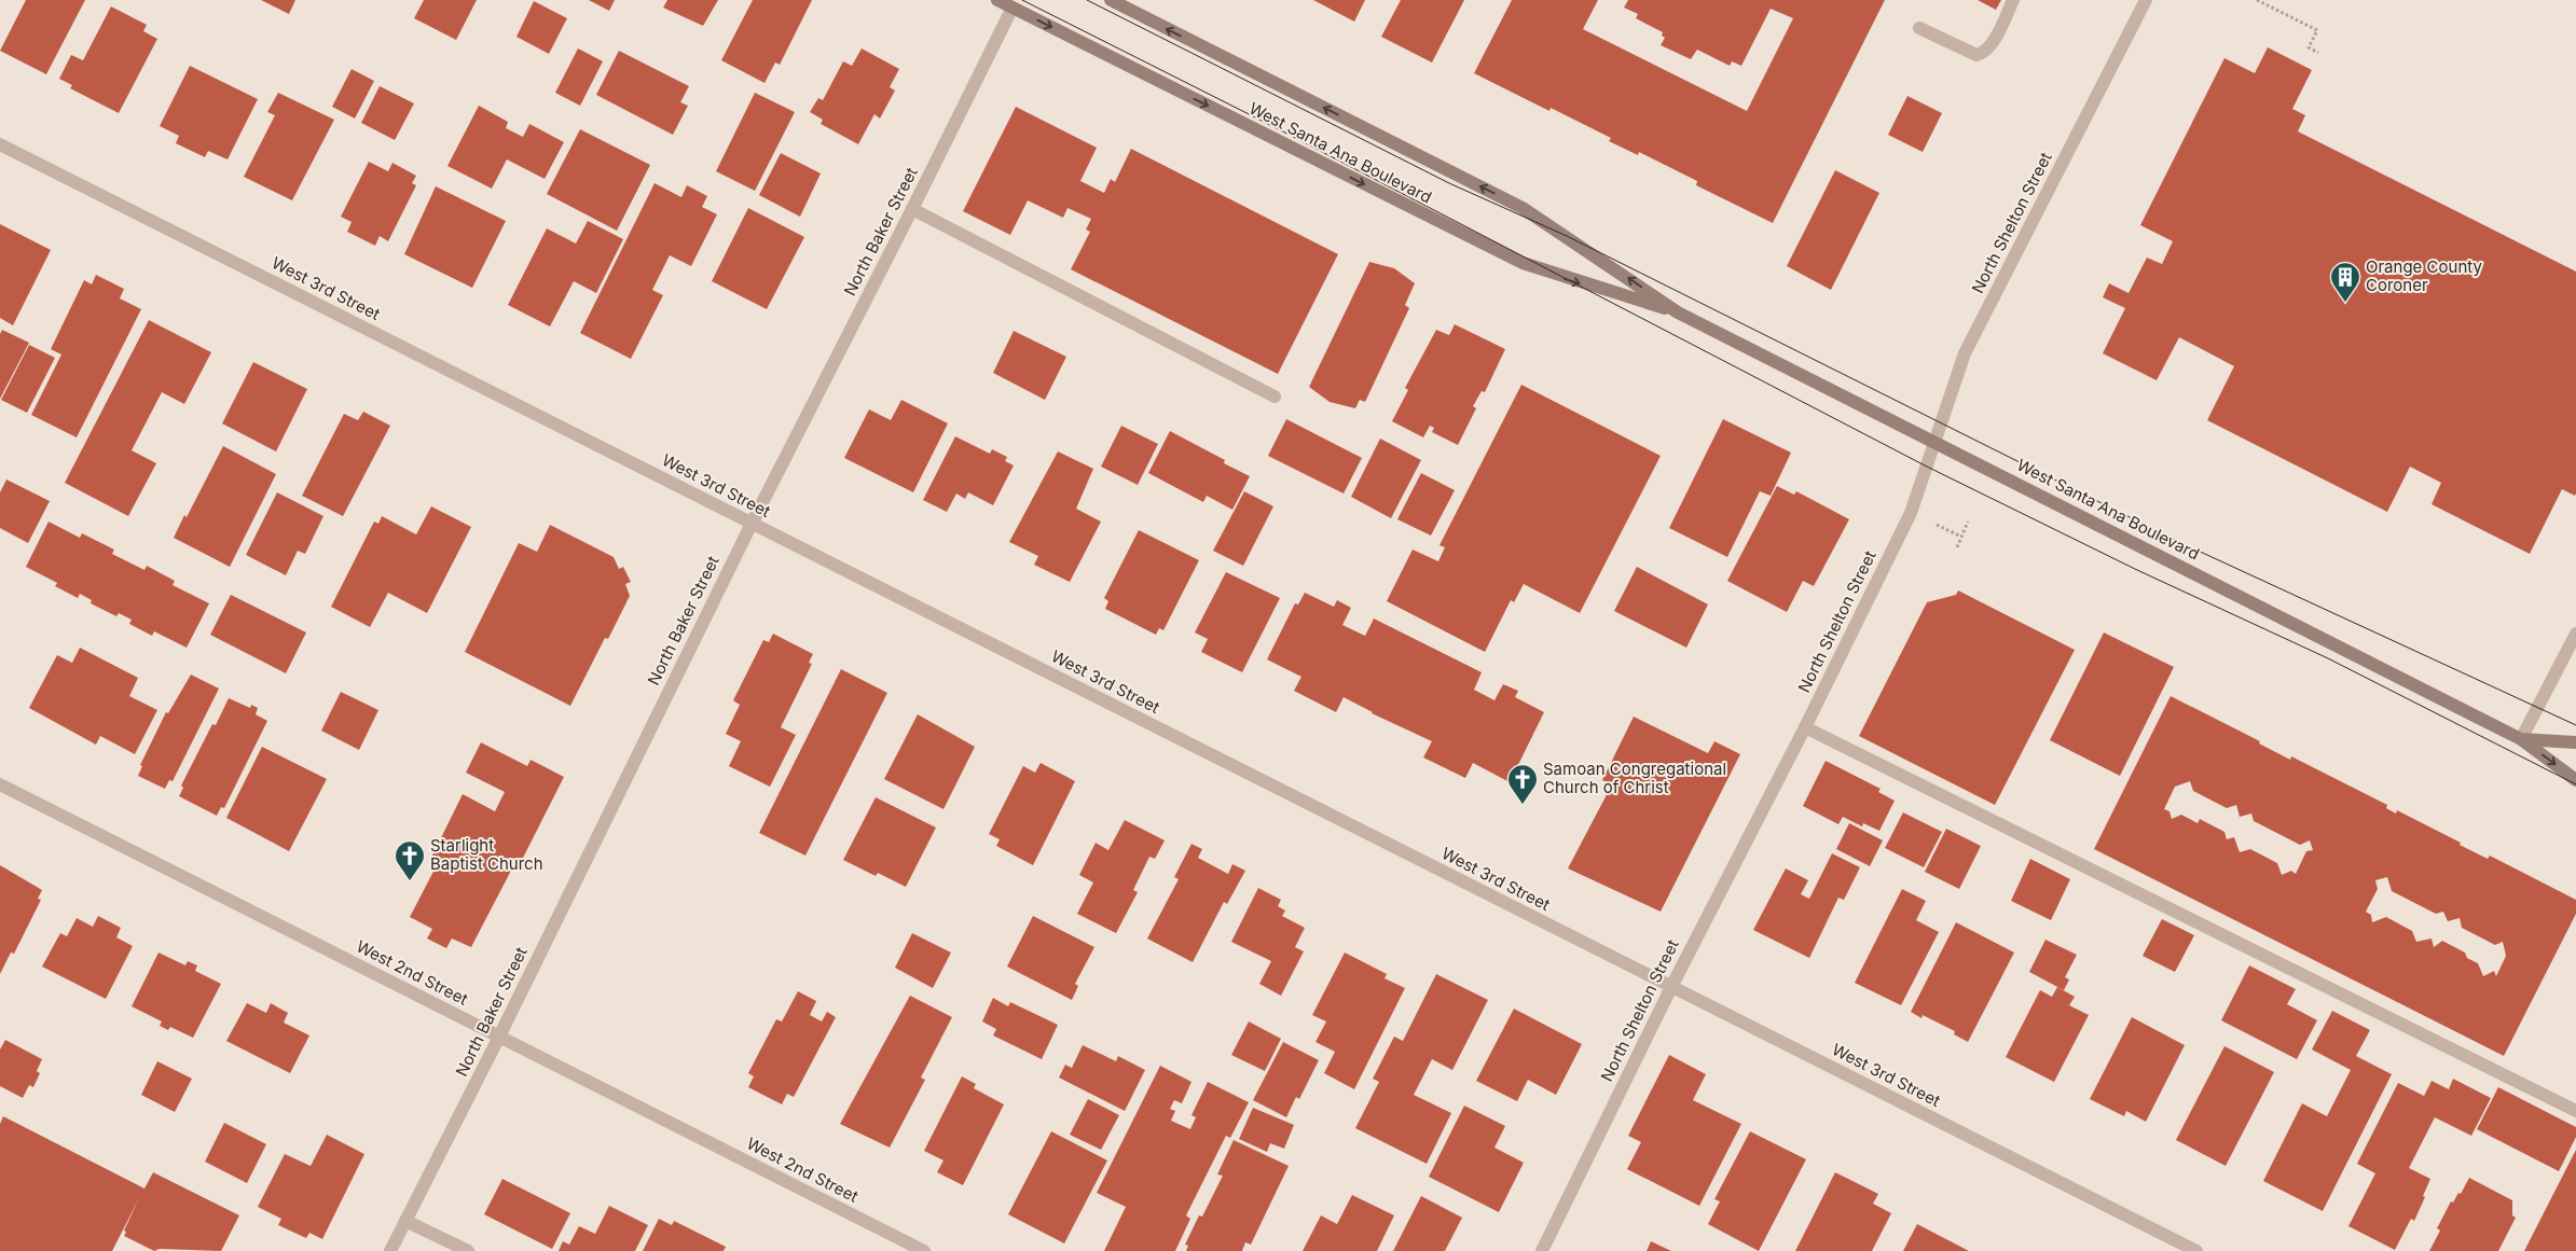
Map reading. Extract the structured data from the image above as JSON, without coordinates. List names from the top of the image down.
{
  "streets": {
    "main road": ["West Santa Ana Boulevard"],
    "street": [
      "North Shelton Street",
      "North Baker Street",
      "West 3rd Street",
      "West 2nd Street"
    ]
  },
  "crossings": [
    ["West Santa Ana Boulevard", "North Shelton Street"],
    ["West Santa Ana Boulevard", "North Baker Street"],
    ["North Shelton Street", "West 3rd Street"],
    ["North Baker Street", "West 3rd Street"],
    ["North Baker Street", "West 2nd Street"]
  ],
  "places": {
    "building": ["Orange County Coroner"],
    "church": ["Samoan Congregational Church of Christ", "Starlight Baptist Church"]
  }
}
